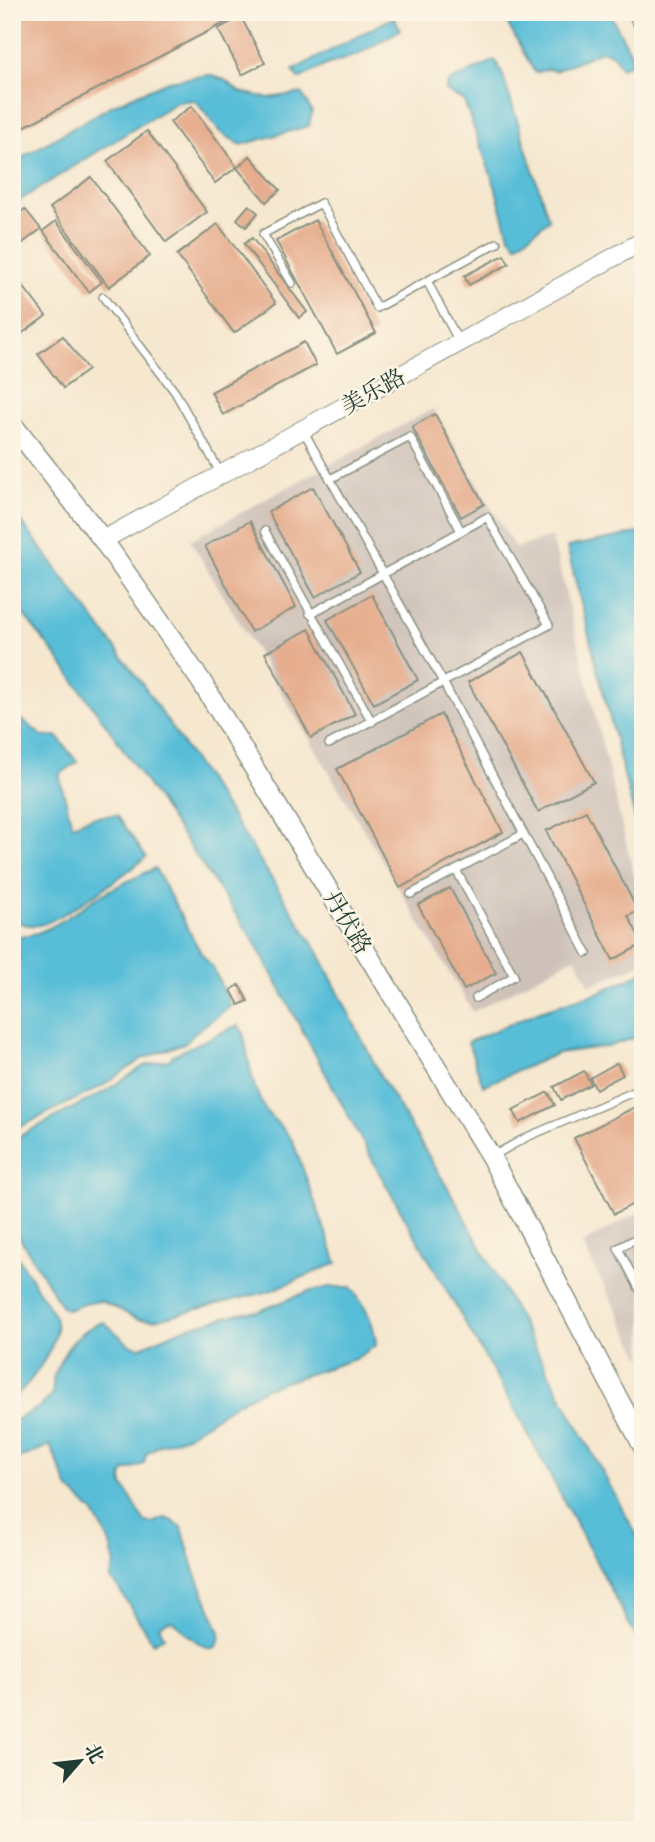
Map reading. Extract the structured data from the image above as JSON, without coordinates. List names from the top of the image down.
{
  "streets": {
    "main road": ["丹伏路"],
    "street": ["美乐路"]
  },
  "crossings": [
    ["美乐路", "丹伏路"]
  ],
  "north": "top right"
}
